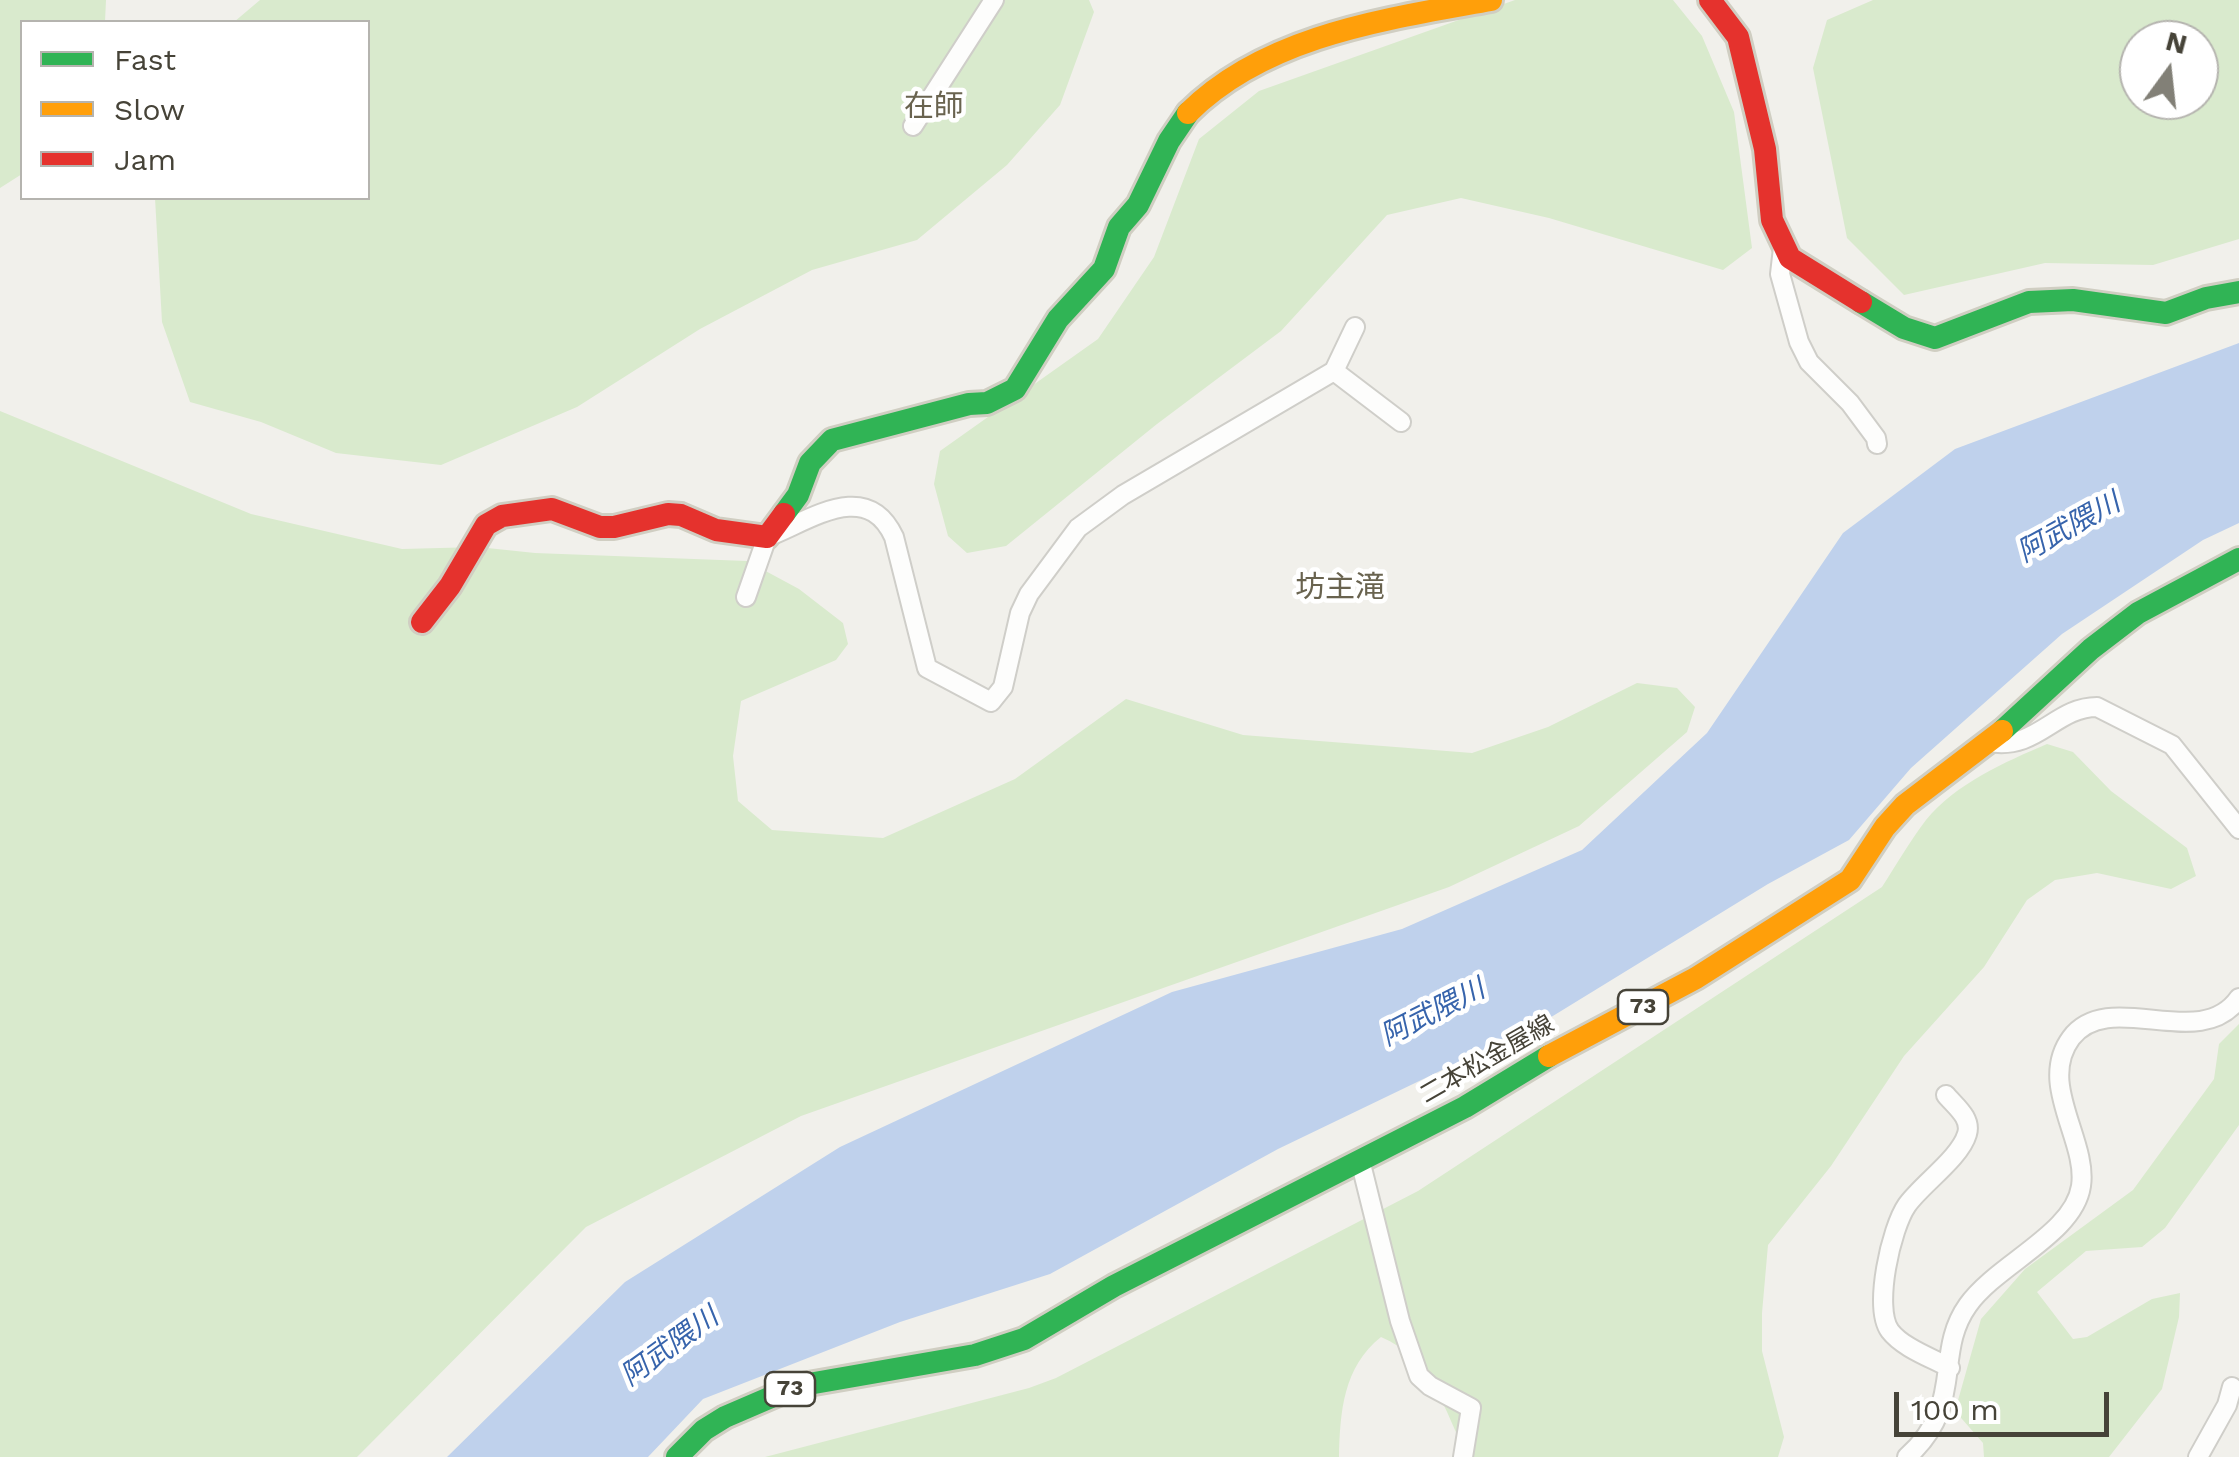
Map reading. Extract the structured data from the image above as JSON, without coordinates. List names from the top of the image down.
{
  "streets": {
    "street": ["73", "二本松金屋線"]
  },
  "districts": ["在師", "坊主滝"],
  "water": ["阿武隈川"],
  "legend": ["Fast", "Slow", "Jam"],
  "scale_bar": "100 m",
  "north": "top"
}
